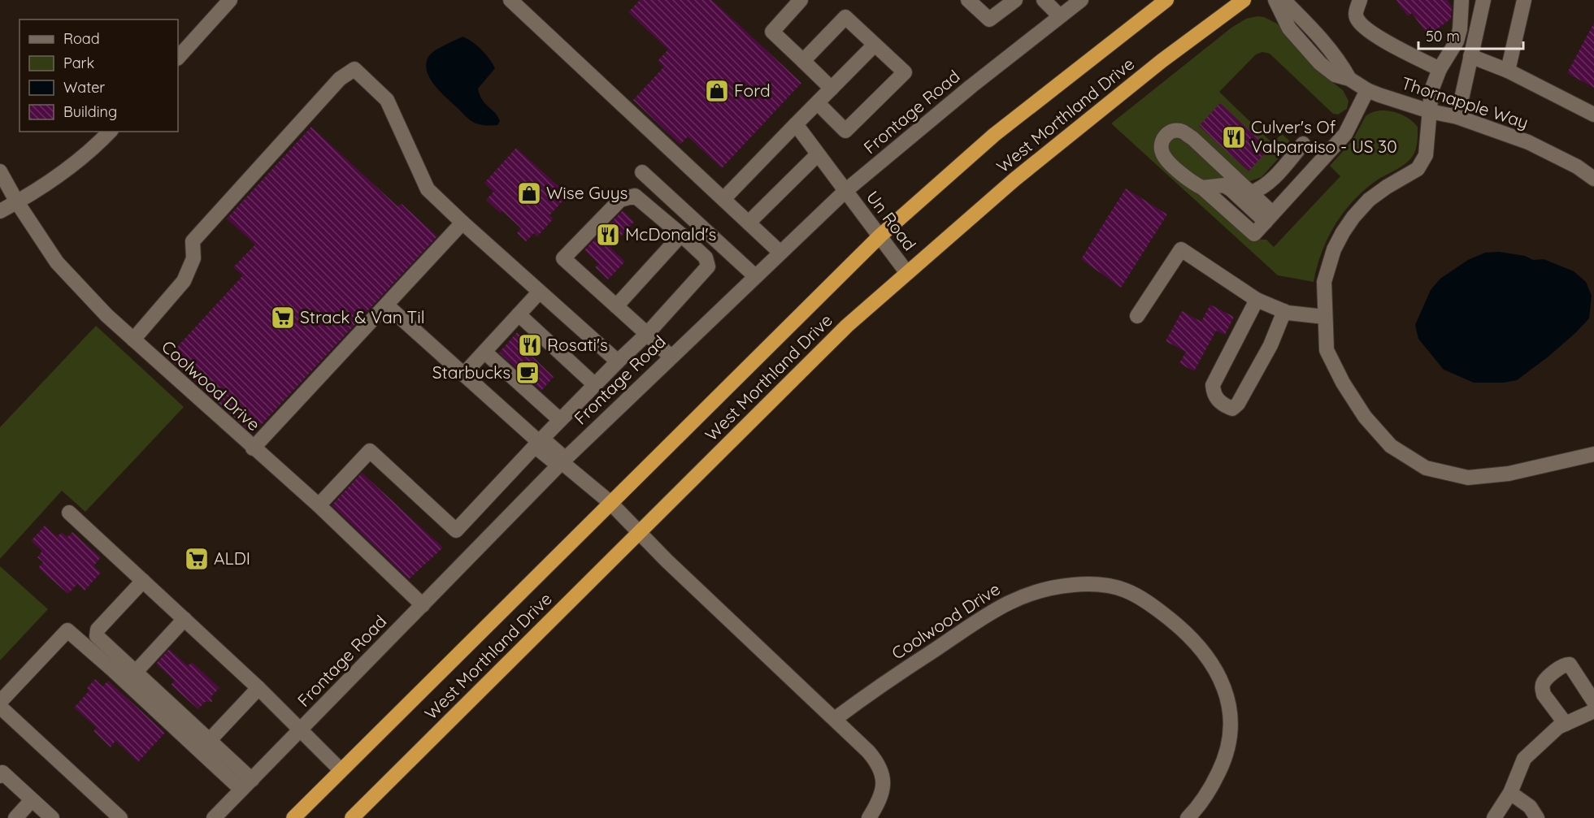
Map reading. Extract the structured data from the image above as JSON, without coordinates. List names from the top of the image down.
{
  "streets": {
    "highway": ["West Morthland Drive"],
    "street": [
      "Thornapple Way",
      "Frontage Road",
      "Un Road",
      "Coolwood Drive"
    ]
  },
  "crossings": [
    ["Frontage Road", "Un Road"],
    ["Frontage Road", "Coolwood Drive"],
    ["West Morthland Drive", "Un Road"]
  ],
  "places": {
    "shop": ["Ford", "Wise Guys"],
    "restaurant": ["Culver's Of Valparaiso - US 30", "McDonald's", "Rosati's"],
    "supermarket": ["Strack & Van Til", "ALDI"],
    "cafe": ["Starbucks"]
  },
  "legend": [
    "Road",
    "Park",
    "Water",
    "Building"
  ],
  "scale_bar": "50 m"
}
